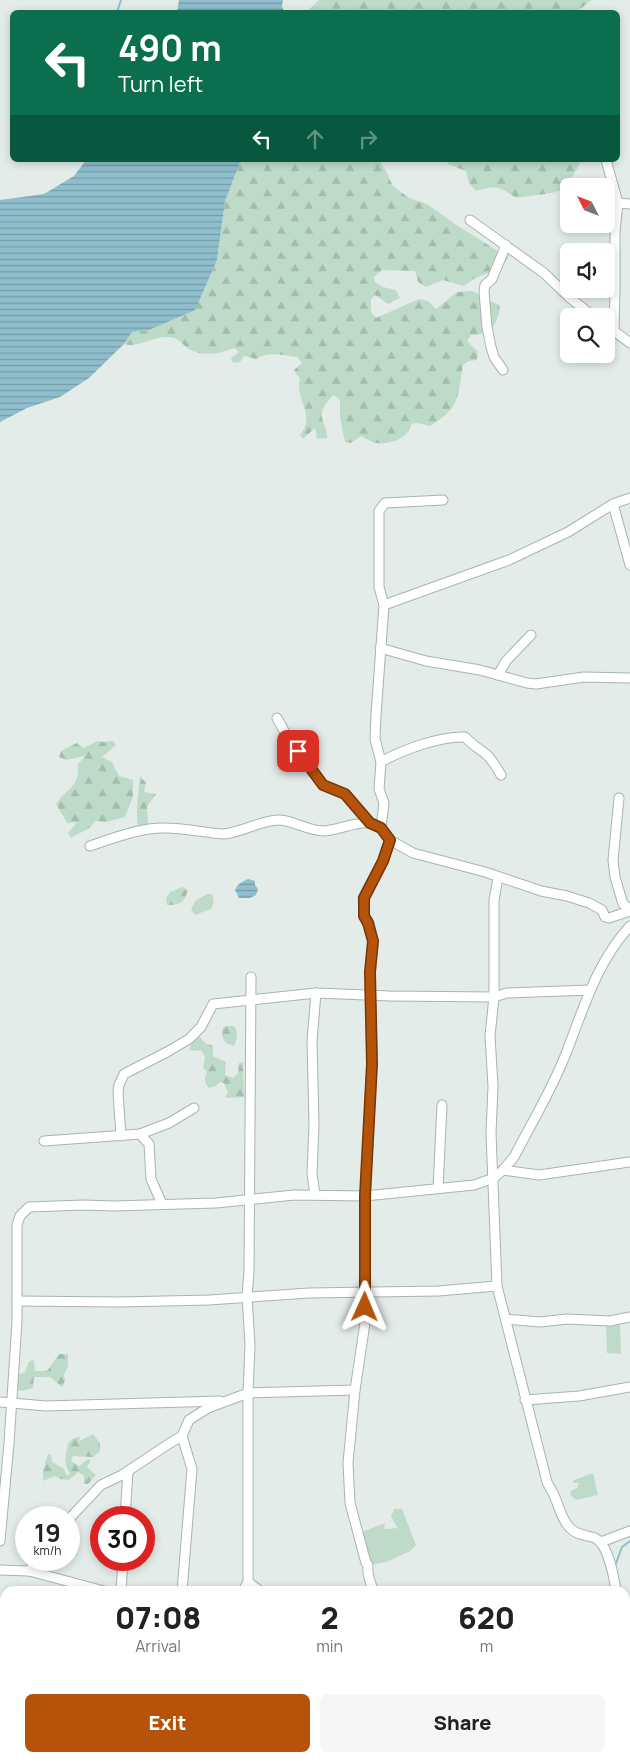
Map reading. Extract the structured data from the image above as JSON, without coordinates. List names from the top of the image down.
{
  "north": "top left",
  "page": {
    "turn": ["490 m", "Turn left"],
    "speed": "19 km/h",
    "limit": "30",
    "eta": [
      "07:08",
      "Arrival",
      "2",
      "min",
      "620",
      "m"
    ],
    "buttons": ["Exit", "Share"]
  }
}
